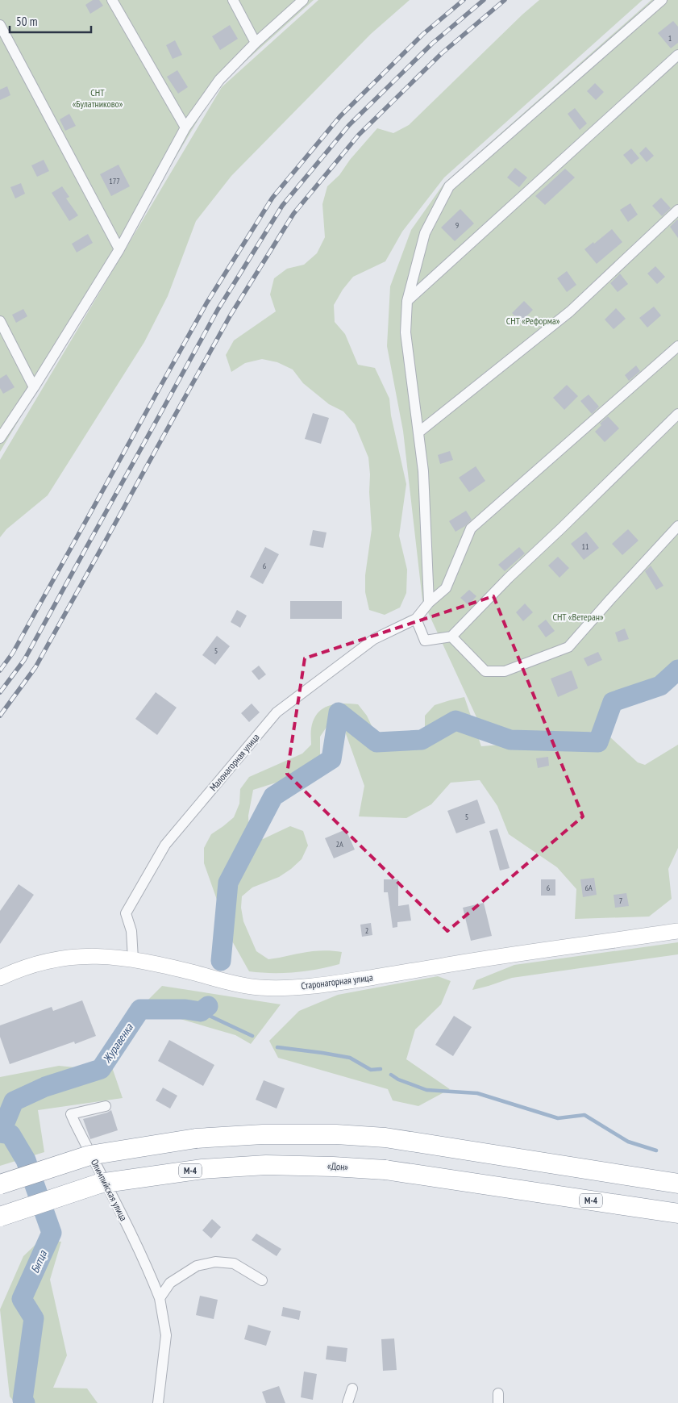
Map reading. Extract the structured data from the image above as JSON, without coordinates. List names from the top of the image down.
{
  "streets": {
    "highway": ["«Дон»", "М-4"],
    "main road": ["Старонагорная улица"],
    "street": ["Малонагорная улица", "Олимпийская улица"]
  },
  "crossings": [
    ["Малонагорная улица", "Старонагорная улица"]
  ],
  "water": ["Журавенка", "Битца"],
  "parks": ["СНТ «Булатниково»", "СНТ «Реформа»", "СНТ «Ветеран»"],
  "house_numbers": [
    "1",
    "177",
    "9",
    "11",
    "6",
    "5",
    "5",
    "2А",
    "6",
    "6А",
    "7",
    "2"
  ],
  "scale_bar": "50 m"
}
